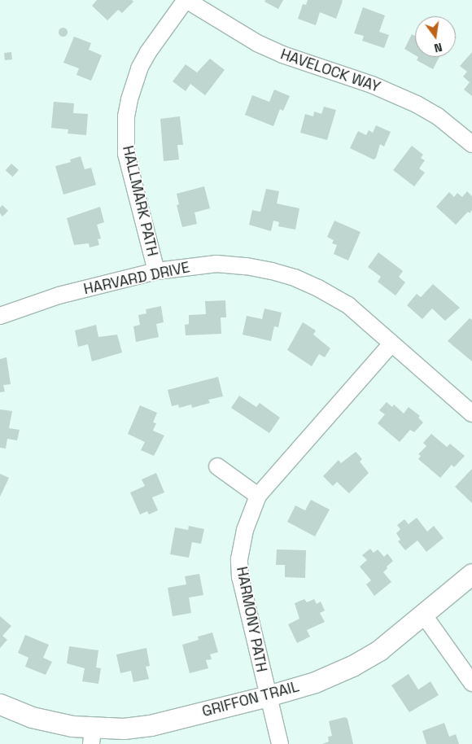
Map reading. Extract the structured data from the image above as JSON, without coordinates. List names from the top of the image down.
{
  "streets": {
    "street": [
      "HAVELOCK WAY",
      "HALLMARK PATH",
      "HARVARD DRIVE",
      "HARMONY PATH",
      "GRIFFON TRAIL"
    ]
  },
  "crossings": [
    ["HAVELOCK WAY", "HALLMARK PATH"],
    ["HALLMARK PATH", "HARVARD DRIVE"],
    ["HARVARD DRIVE", "HARMONY PATH"],
    ["HARMONY PATH", "GRIFFON TRAIL"]
  ],
  "north": "bottom"
}
